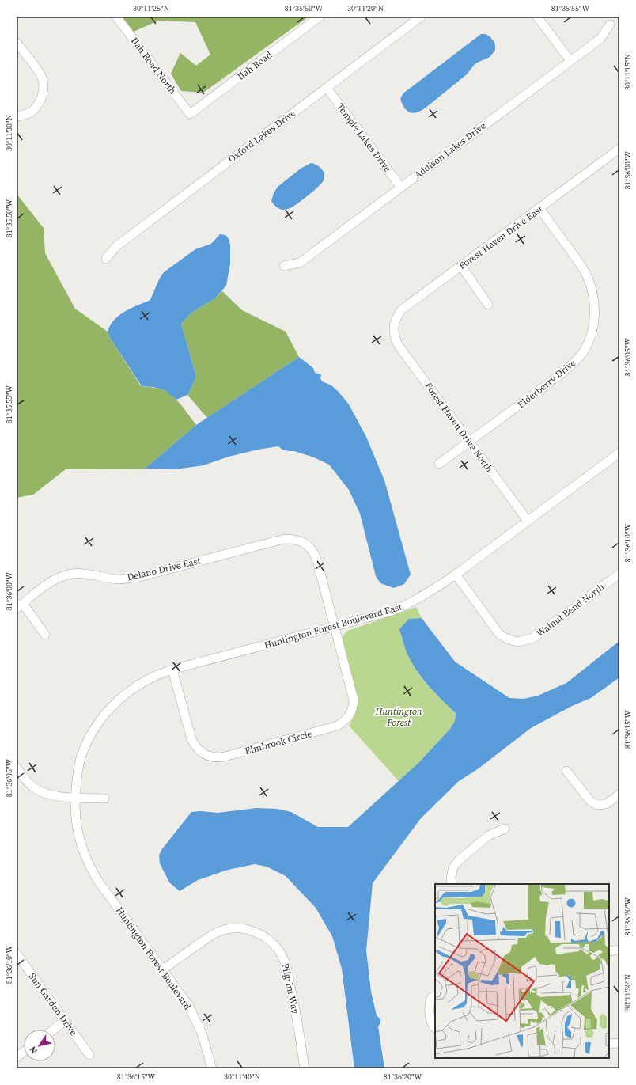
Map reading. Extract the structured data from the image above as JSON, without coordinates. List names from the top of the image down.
{
  "streets": {
    "street": [
      "Ilah Road North",
      "Ilah Road",
      "Oxford Lakes Drive",
      "Temple Lakes Drive",
      "Addison Lakes Drive",
      "Forest Haven Drive East",
      "Elderberry Drive",
      "Forest Haven Drive North",
      "Delano Drive East",
      "Walnut Bend North",
      "Huntington Forest Boulevard East",
      "Elmbrook Circle",
      "Huntington Forest Boulevard",
      "Pilgrim Way",
      "Sun Garden Drive"
    ]
  },
  "crossings": [
    ["Ilah Road North", "Ilah Road"],
    ["Oxford Lakes Drive", "Temple Lakes Drive"],
    ["Temple Lakes Drive", "Addison Lakes Drive"],
    ["Forest Haven Drive East", "Elderberry Drive"],
    ["Forest Haven Drive East", "Forest Haven Drive North"],
    ["Elderberry Drive", "Forest Haven Drive North"],
    ["Forest Haven Drive North", "Huntington Forest Boulevard East"],
    ["Delano Drive East", "Elmbrook Circle"],
    ["Walnut Bend North", "Huntington Forest Boulevard East"],
    ["Huntington Forest Boulevard East", "Elmbrook Circle"],
    ["Huntington Forest Boulevard East", "Huntington Forest Boulevard"],
    ["Huntington Forest Boulevard", "Pilgrim Way"]
  ],
  "parks": ["Huntington Forest"],
  "north": "bottom left",
  "coordinates": [
    "30°11'25\"N",
    "81°35'50\"W",
    "30°11'20\"N",
    "81°35'55\"W",
    "30°11'15\"N",
    "30°11'30\"N",
    "81°36'00\"W",
    "81°36'05\"W",
    "81°36'10\"W",
    "81°36'15\"W",
    "81°36'20\"W",
    "30°11'40\"N"
  ]
}
